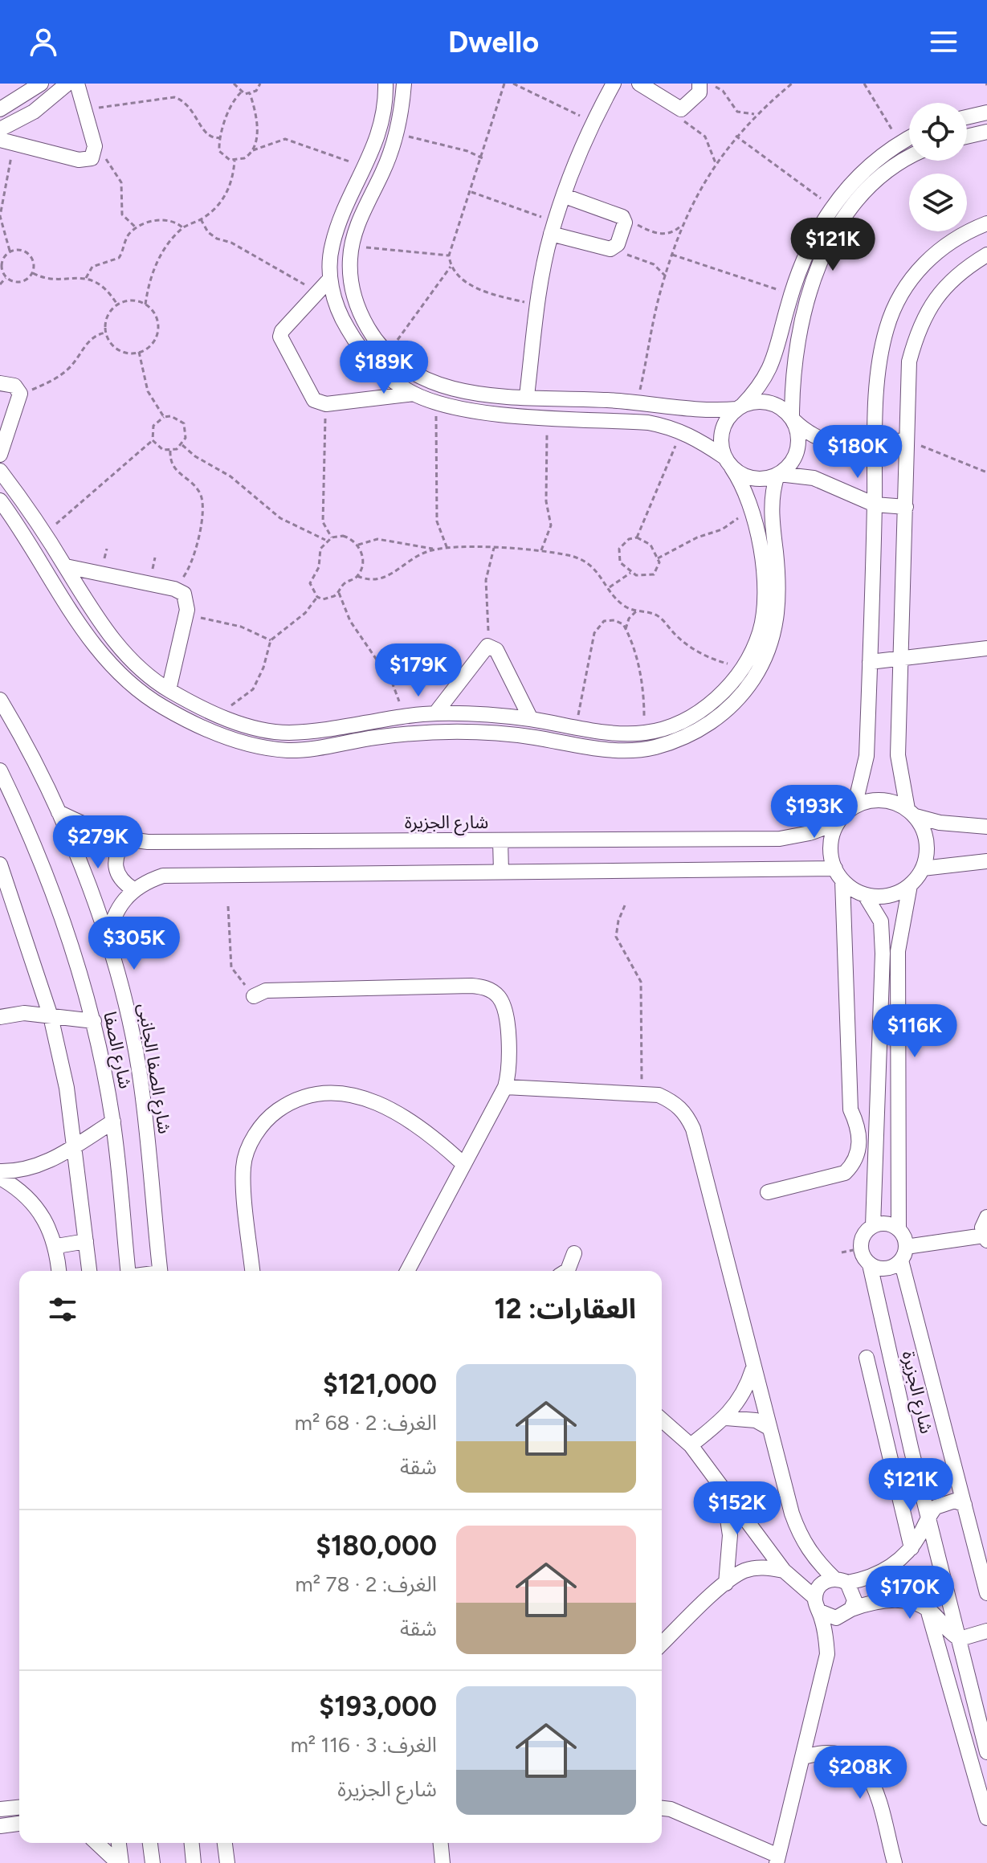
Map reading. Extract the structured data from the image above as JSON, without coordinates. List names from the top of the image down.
{
  "streets": {
    "street": ["شارع الجزيرة", "شارع الصفا", "شارع الصفا الجانبى"]
  },
  "crossings": [
    ["شارع الجزيرة", "شارع الصفا الجانبى"]
  ],
  "page": {
    "header": "Dwello",
    "price": [
      "$121K",
      "$189K",
      "$180K",
      "$179K",
      "$193K",
      "$279K",
      "$305K",
      "$116K",
      "$121K",
      "$152K",
      "$170K",
      "$208K"
    ],
    "heading": "العقارات: 12",
    "list": [
      {
        "name": "$121,000",
        "note": "الغرف: 2 · 68 m² · شقة"
      },
      {
        "name": "$180,000",
        "note": "الغرف: 2 · 78 m² · شقة"
      },
      {
        "name": "$193,000",
        "note": "الغرف: 3 · 116 m² · شارع الجزيرة"
      }
    ]
  }
}
